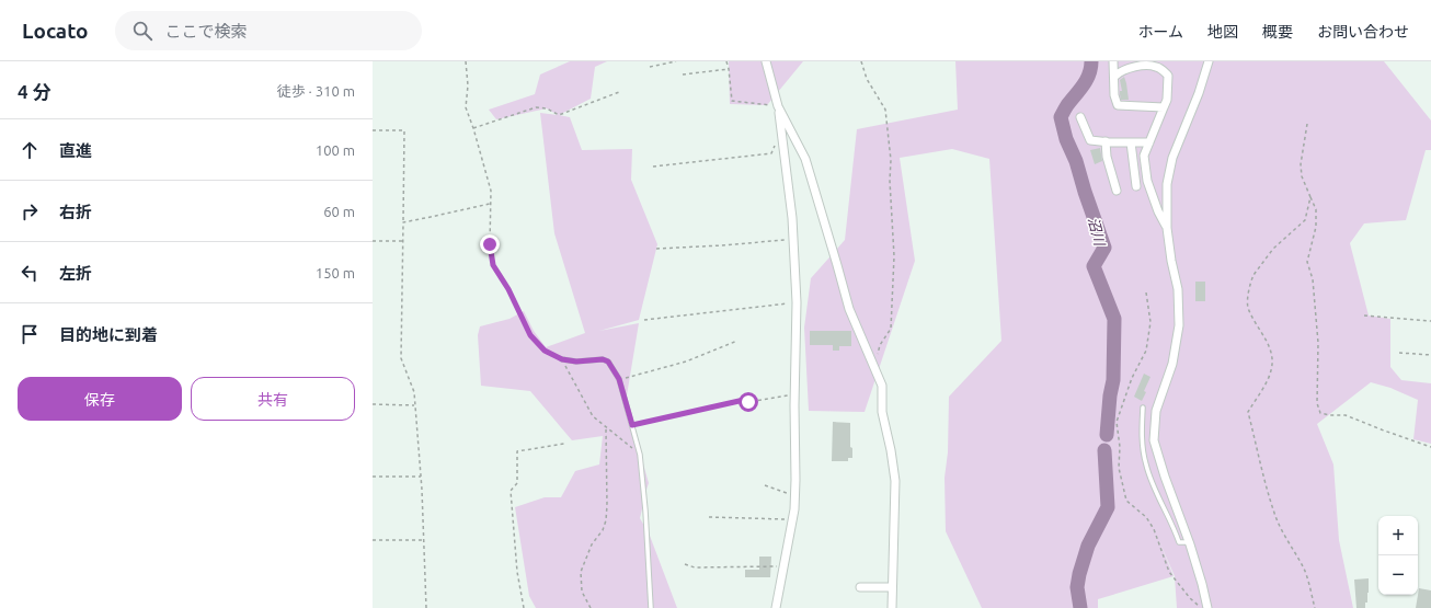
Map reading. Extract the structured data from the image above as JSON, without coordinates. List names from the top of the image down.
{
  "water": ["沼川"],
  "page": {
    "header": "Locato",
    "search": "ここで検索",
    "nav": [
      "ホーム",
      "地図",
      "概要",
      "お問い合わせ"
    ],
    "heading": ["4 分", "徒歩 · 310 m"],
    "list": [
      ["直進", "100 m"],
      ["右折", "60 m"],
      ["左折", "150 m"],
      "目的地に到着"
    ],
    "buttons": ["保存", "共有"],
    "map_buttons": ["+", "−"]
  }
}
